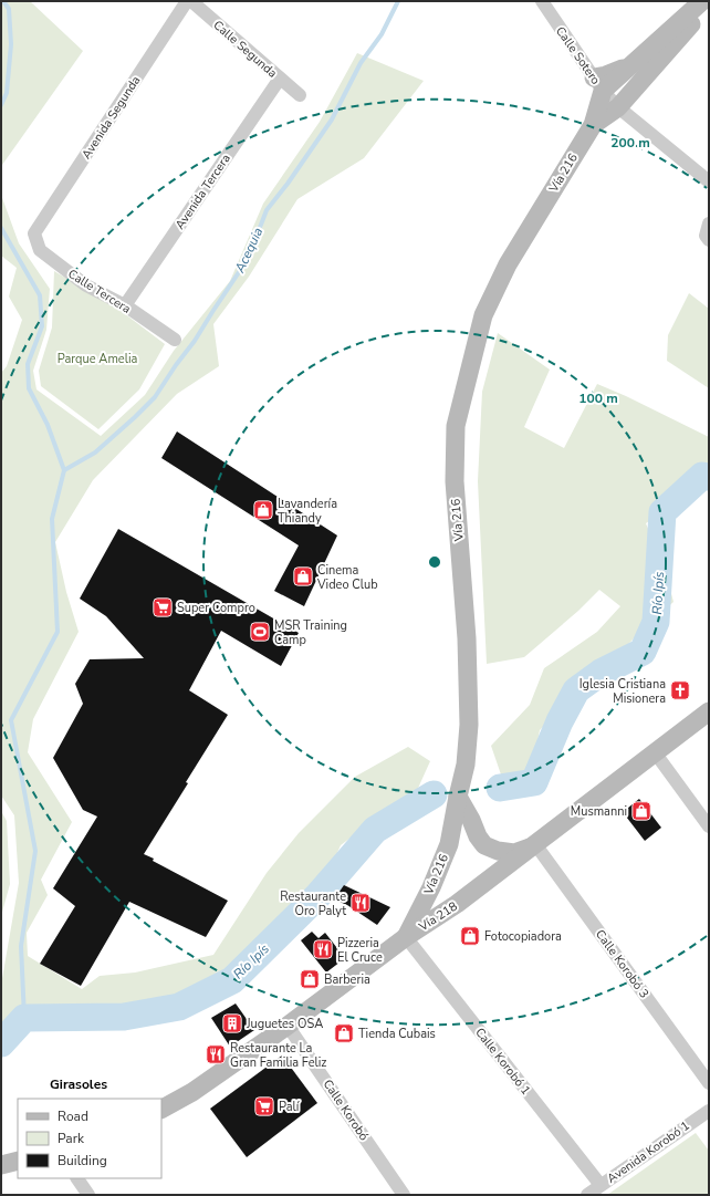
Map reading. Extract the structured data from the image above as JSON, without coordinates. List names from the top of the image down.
{
  "streets": {
    "main road": ["Vía 216", "Vía 218"],
    "street": [
      "Calle Segunda",
      "Calle Sotero",
      "Avenida Segunda",
      "Avenida Tercera",
      "Calle Tercera",
      "Calle Korobó 3",
      "Calle Korobó 1",
      "Calle Korobó",
      "Avenida Korobó 1"
    ]
  },
  "crossings": [
    ["Calle Segunda", "Avenida Tercera"],
    ["Calle Sotero", "Vía 216"],
    ["Avenida Segunda", "Calle Tercera"],
    ["Vía 216", "Vía 218"],
    ["Vía 216", "Calle Korobó 1"],
    ["Avenida Tercera", "Calle Tercera"],
    ["Vía 218", "Calle Korobó 3"],
    ["Vía 218", "Calle Korobó 1"],
    ["Vía 218", "Calle Korobó"],
    ["Calle Korobó 1", "Avenida Korobó 1"]
  ],
  "districts": ["Girasoles"],
  "water": ["Acequia", "Río Ipís"],
  "parks": ["Parque Amelia"],
  "places": {
    "shop": [
      "Lavandería Thiandy",
      "Cinema Video Club",
      "Musmanni",
      "Fotocopiadora",
      "Barberia",
      "Tienda Cubais"
    ],
    "supermarket": ["Super Compro", "Palí"],
    "sports": ["MSR Training Camp"],
    "church": ["Iglesia Cristiana Misionera"],
    "restaurant": ["Restaurante Oro Palyt", "Pizzeria El Cruce", "Restaurante La Gran Familia Feliz"],
    "building": ["Juguetes OSA"]
  },
  "legend": ["Road", "Park", "Building"],
  "rings": ["200 m", "100 m"]
}
